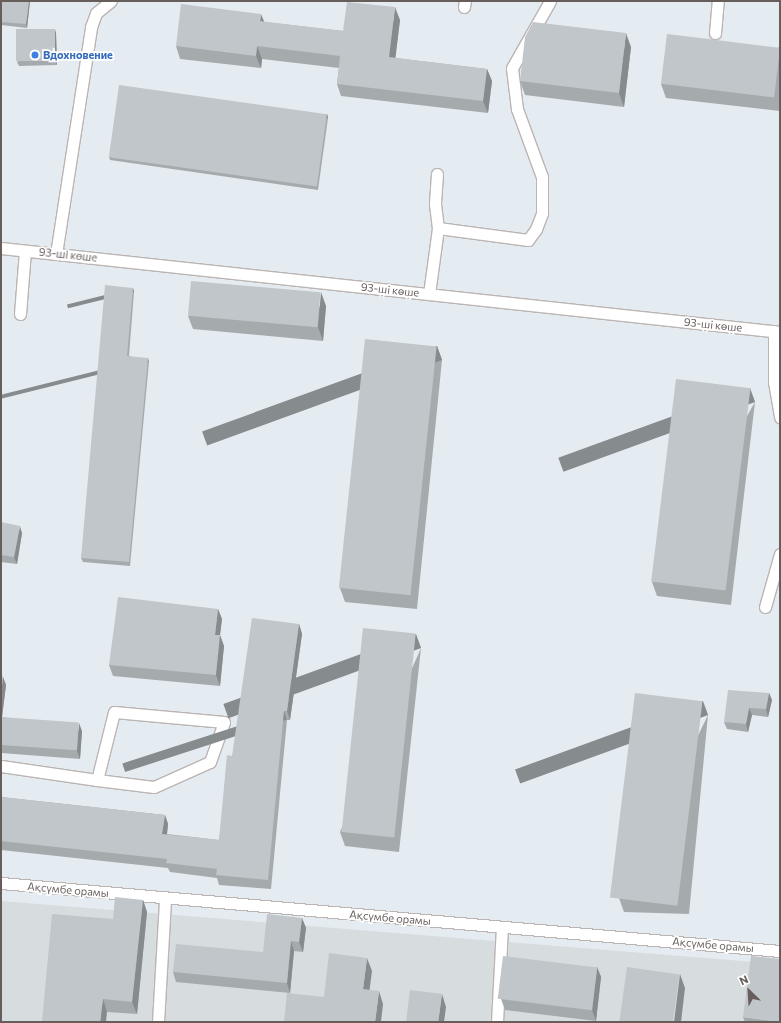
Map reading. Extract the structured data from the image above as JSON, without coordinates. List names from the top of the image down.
{
  "streets": {
    "lane": ["93-ші көше", "Ақсүмбе орамы"]
  },
  "places": ["Вдохновение"],
  "north": "top left"
}
